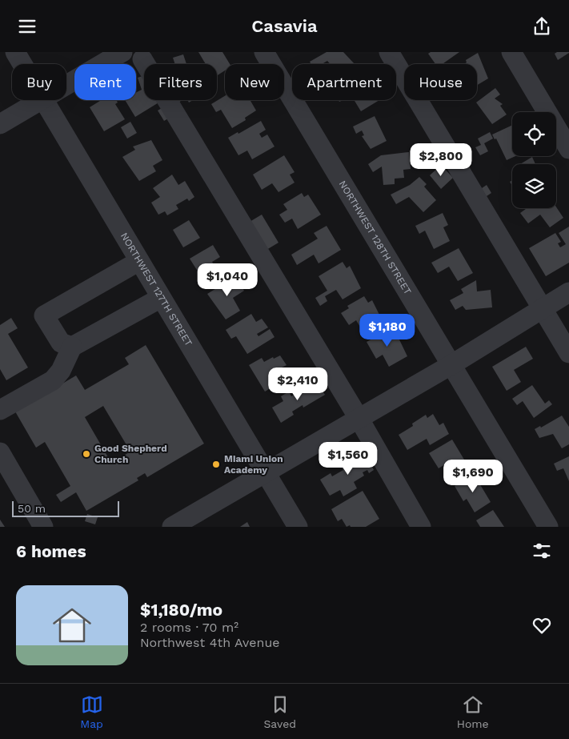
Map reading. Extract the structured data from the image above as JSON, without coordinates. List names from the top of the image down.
{
  "streets": {
    "street": ["NORTHWEST 128TH STREET", "NORTHWEST 127TH STREET"]
  },
  "places": ["Good Shepherd Church", "Miami Union Academy"],
  "scale_bar": "50 m",
  "page": {
    "header": "Casavia",
    "chip": [
      "Buy",
      "Rent",
      "Filters",
      "New",
      "Apartment",
      "House"
    ],
    "price": [
      "$2,800",
      "$1,040",
      "$1,180",
      "$2,410",
      "$1,560",
      "$1,690"
    ],
    "scale": "50 m",
    "heading": "6 homes",
    "list": [
      {
        "name": "$1,180/mo",
        "note": "2 rooms · 70 m² · Northwest 4th Avenue"
      }
    ],
    "tabs": ["Map", "Saved", "Home"]
  }
}
